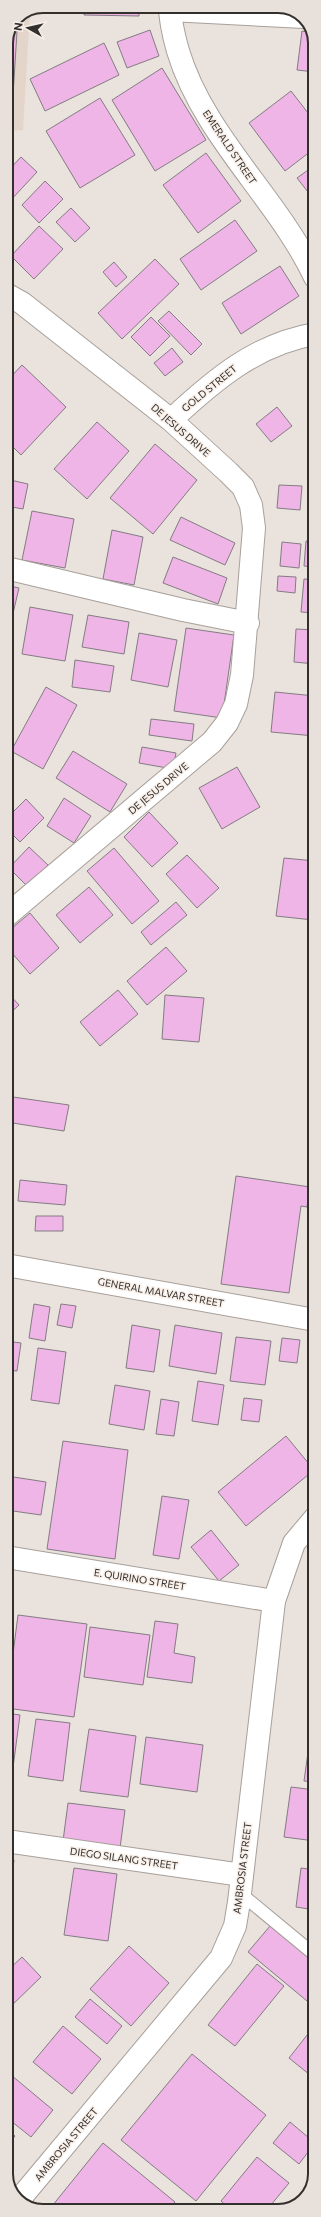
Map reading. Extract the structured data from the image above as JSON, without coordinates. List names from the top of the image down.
{
  "streets": {
    "street": [
      "EMERALD STREET",
      "GOLD STREET",
      "DE JESUS DRIVE",
      "GENERAL MALVAR STREET",
      "E. QUIRINO STREET",
      "DIEGO SILANG STREET",
      "AMBROSIA STREET"
    ]
  },
  "crossings": [
    ["GOLD STREET", "DE JESUS DRIVE"],
    ["E. QUIRINO STREET", "AMBROSIA STREET"],
    ["DIEGO SILANG STREET", "AMBROSIA STREET"]
  ],
  "north": "left"
}
